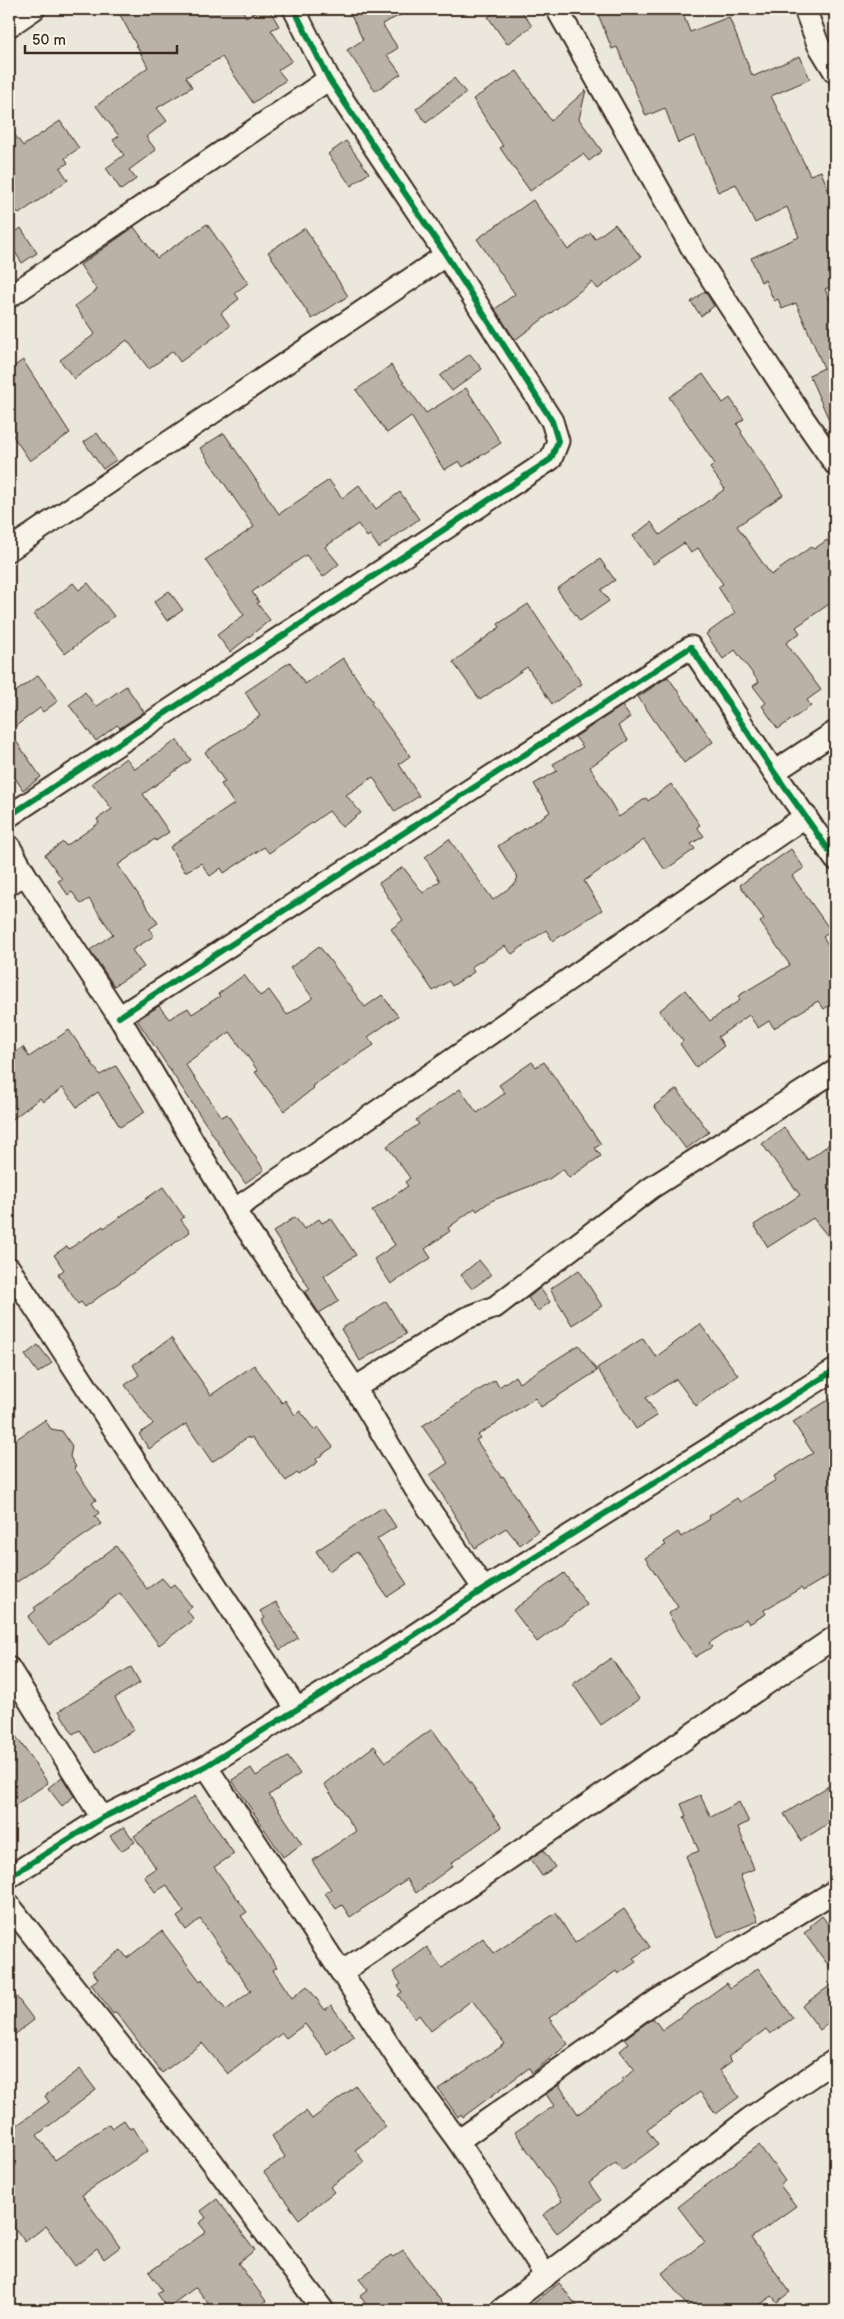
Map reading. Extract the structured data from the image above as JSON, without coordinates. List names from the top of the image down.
{
  "scale_bar": "50 m"
}
